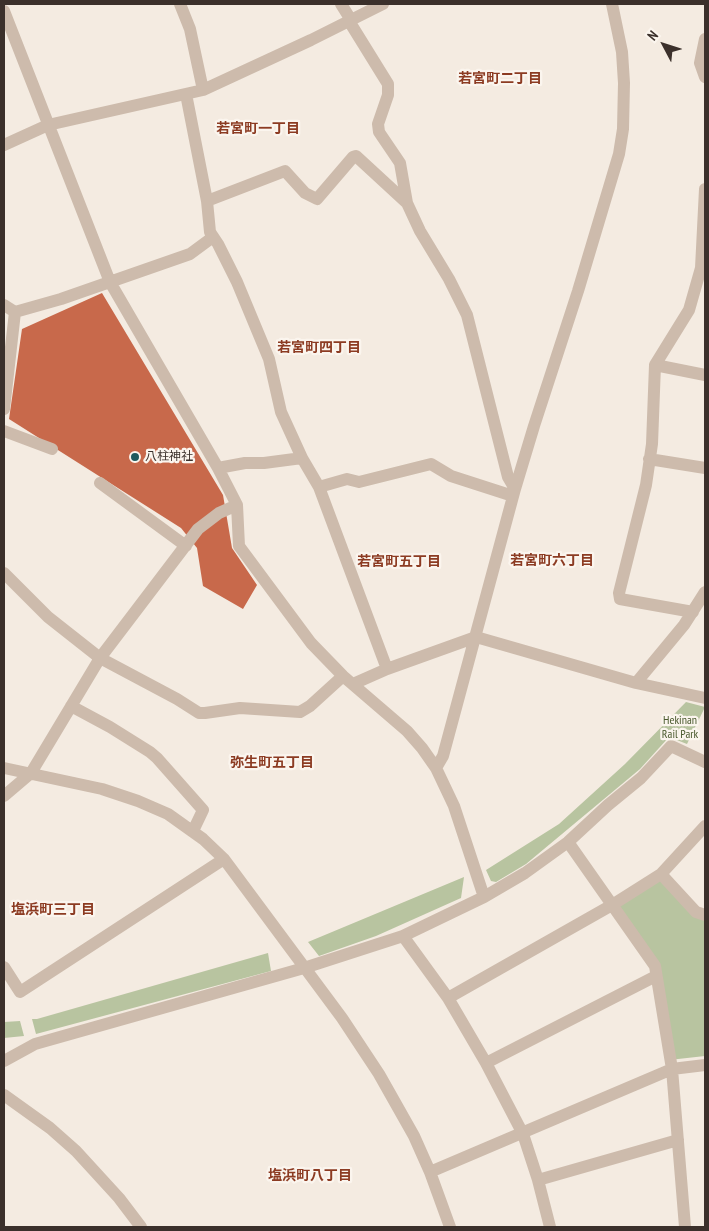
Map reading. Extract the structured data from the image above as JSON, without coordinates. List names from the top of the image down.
{
  "districts": [
    "若宮町二丁目",
    "若宮町一丁目",
    "若宮町四丁目",
    "若宮町六丁目",
    "若宮町五丁目",
    "弥生町五丁目",
    "塩浜町三丁目",
    "塩浜町八丁目"
  ],
  "parks": ["Hekinan Rail Park"],
  "places": ["八柱神社"],
  "north": "top left"
}
